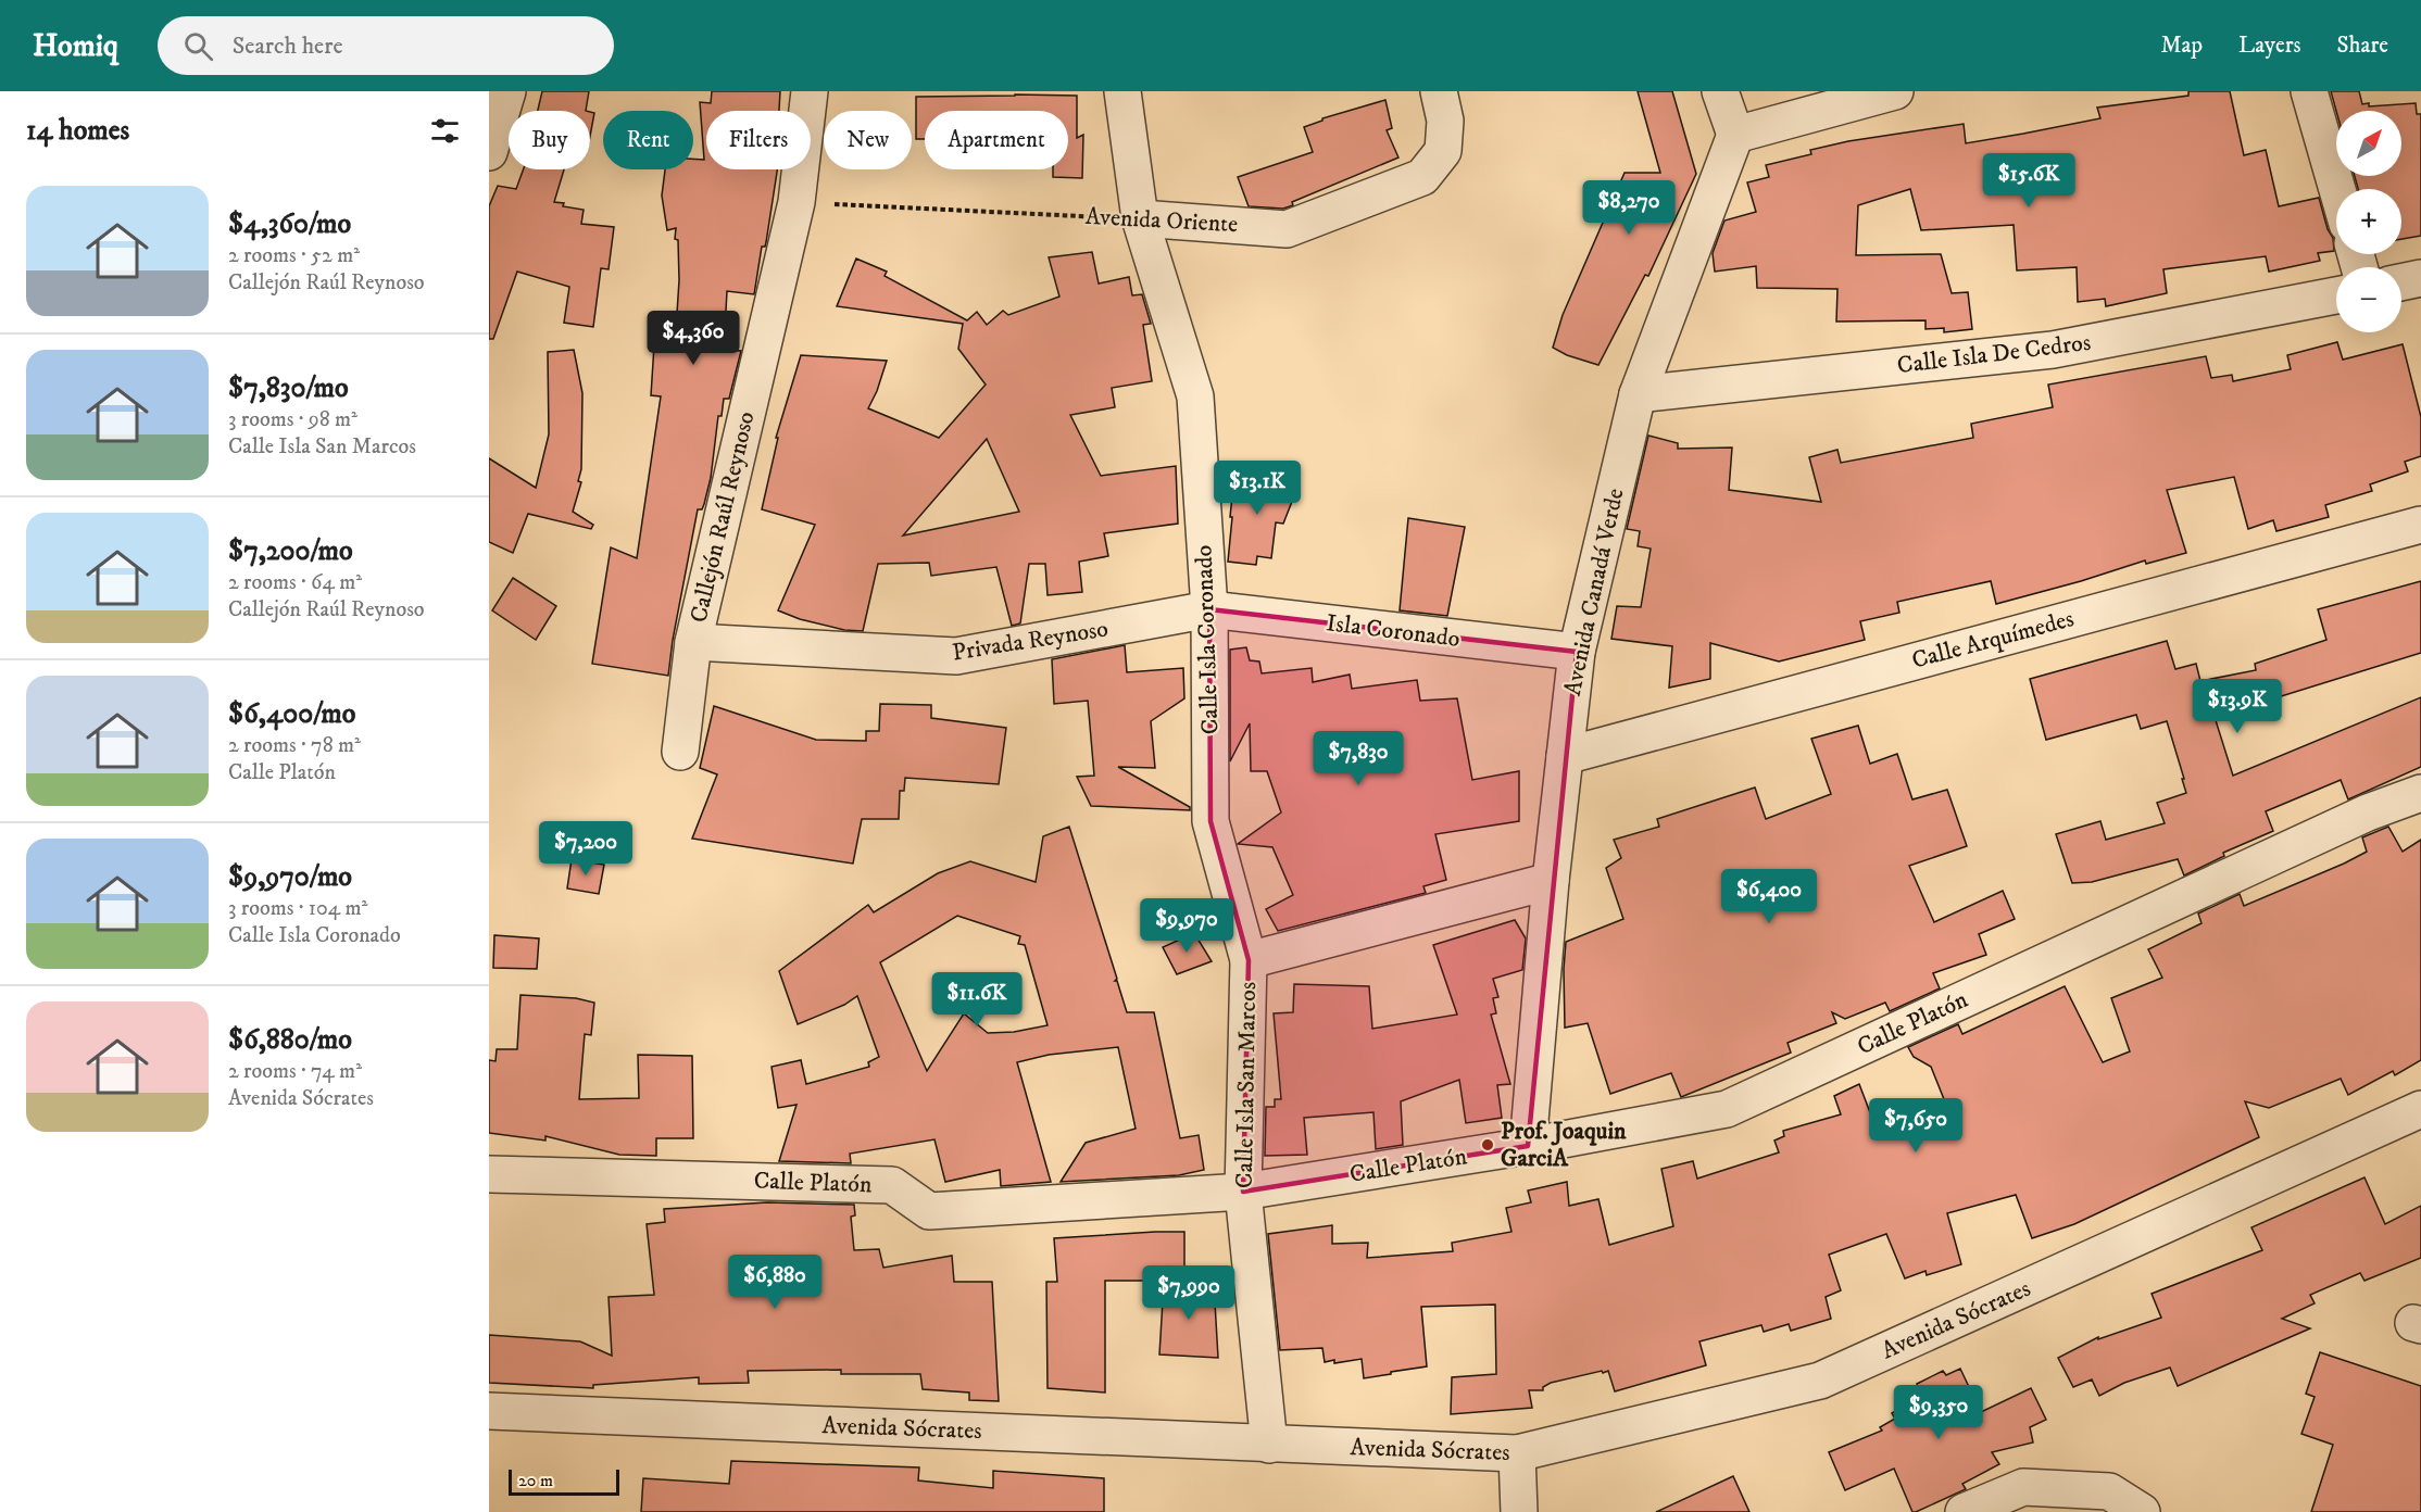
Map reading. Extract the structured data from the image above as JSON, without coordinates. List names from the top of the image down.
{
  "streets": {
    "street": [
      "Avenida Oriente",
      "Calle Isla De Cedros",
      "Callejón Raúl Reynoso",
      "Avenida Canadá Verde",
      "Isla Coronado",
      "Calle Isla Coronado",
      "Calle Arquímedes",
      "Privada Reynoso",
      "Calle Platón",
      "Calle Isla San Marcos",
      "Avenida Sócrates"
    ]
  },
  "crossings": [
    ["Avenida Oriente", "Callejón Raúl Reynoso"],
    ["Avenida Oriente", "Calle Isla Coronado"],
    ["Calle Isla De Cedros", "Avenida Canadá Verde"],
    ["Callejón Raúl Reynoso", "Privada Reynoso"],
    ["Avenida Canadá Verde", "Isla Coronado"],
    ["Avenida Canadá Verde", "Calle Arquímedes"],
    ["Avenida Canadá Verde", "Calle Platón"],
    ["Avenida Canadá Verde", "Calle Isla San Marcos"],
    ["Isla Coronado", "Calle Isla Coronado"],
    ["Isla Coronado", "Privada Reynoso"],
    ["Calle Isla Coronado", "Privada Reynoso"],
    ["Calle Isla Coronado", "Calle Isla San Marcos"],
    ["Calle Platón", "Calle Isla San Marcos"],
    ["Calle Isla San Marcos", "Avenida Sócrates"]
  ],
  "places": ["Prof. Joaquin GarciA"],
  "scale_bar": "20 m",
  "north": "top right",
  "page": {
    "header": "Homiq",
    "search": "Search here",
    "nav": ["Map", "Layers", "Share"],
    "heading": "14 homes",
    "map_buttons": ["+", "−"],
    "chip": [
      "Buy",
      "Rent",
      "Filters",
      "New",
      "Apartment"
    ],
    "price": [
      "$15.6K",
      "$8,270",
      "$4,360",
      "$13.1K",
      "$13.9K",
      "$7,830",
      "$7,200",
      "$6,400",
      "$9,970",
      "$11.6K",
      "$7,650",
      "$6,880",
      "$7,990",
      "$9,350"
    ],
    "list": [
      {
        "name": "$4,360/mo",
        "note": "2 rooms · 52 m² · Callejón Raúl Reynoso"
      },
      {
        "name": "$7,830/mo",
        "note": "3 rooms · 98 m² · Calle Isla San Marcos"
      },
      {
        "name": "$7,200/mo",
        "note": "2 rooms · 64 m² · Callejón Raúl Reynoso"
      },
      {
        "name": "$6,400/mo",
        "note": "2 rooms · 78 m² · Calle Platón"
      },
      {
        "name": "$9,970/mo",
        "note": "3 rooms · 104 m² · Calle Isla Coronado"
      },
      {
        "name": "$6,880/mo",
        "note": "2 rooms · 74 m² · Avenida Sócrates"
      }
    ],
    "scale": "20 m"
  }
}
